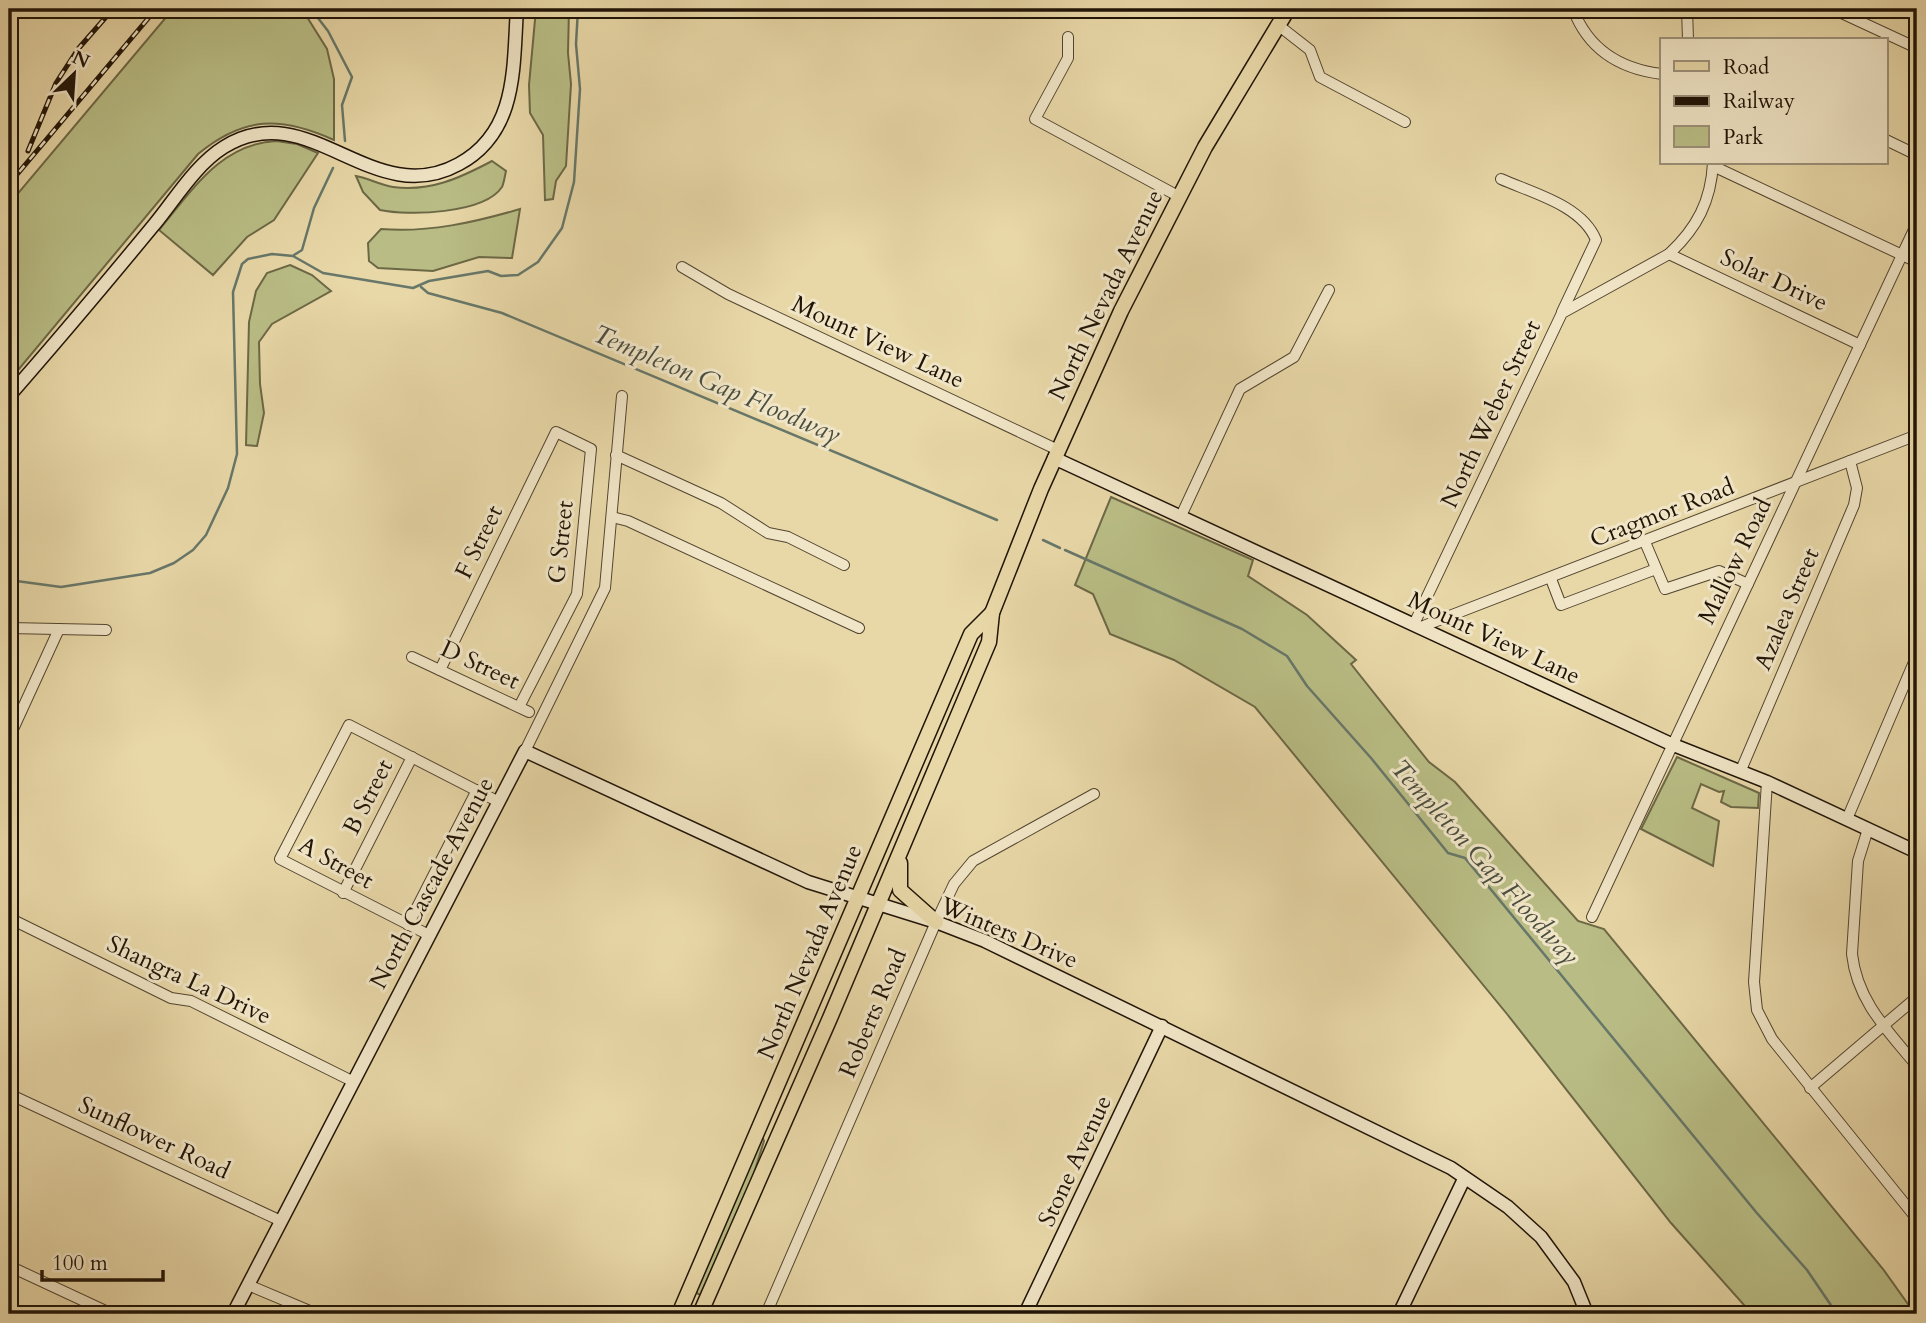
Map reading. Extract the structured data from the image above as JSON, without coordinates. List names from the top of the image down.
{
  "streets": {
    "main road": ["North Nevada Avenue"],
    "street": [
      "Solar Drive",
      "Mount View Lane",
      "North Weber Street",
      "Cragmor Road",
      "F Street",
      "G Street",
      "Mallow Road",
      "Azalea Street",
      "D Street",
      "B Street",
      "A Street",
      "North Cascade Avenue",
      "Winters Drive",
      "Shangra La Drive",
      "Roberts Road",
      "Sunflower Road",
      "Stone Avenue"
    ]
  },
  "crossings": [
    ["Solar Drive", "North Weber Street"],
    ["Solar Drive", "Mallow Road"],
    ["North Nevada Avenue", "Mount View Lane"],
    ["North Nevada Avenue", "Winters Drive"],
    ["Mount View Lane", "North Weber Street"],
    ["Mount View Lane", "Cragmor Road"],
    ["Mount View Lane", "Mallow Road"],
    ["Mount View Lane", "Azalea Street"],
    ["North Weber Street", "Cragmor Road"],
    ["Cragmor Road", "Mallow Road"],
    ["Cragmor Road", "Azalea Street"],
    ["F Street", "G Street"],
    ["F Street", "D Street"],
    ["G Street", "D Street"],
    ["G Street", "North Cascade Avenue"],
    ["D Street", "North Cascade Avenue"],
    ["B Street", "A Street"],
    ["A Street", "North Cascade Avenue"],
    ["North Cascade Avenue", "Winters Drive"],
    ["North Cascade Avenue", "Shangra La Drive"],
    ["North Cascade Avenue", "Sunflower Road"],
    ["Winters Drive", "Roberts Road"],
    ["Winters Drive", "Stone Avenue"]
  ],
  "water": ["Templeton Gap Floodway"],
  "legend": ["Road", "Railway", "Park"],
  "scale_bar": "100 m",
  "north": "top right"
}
